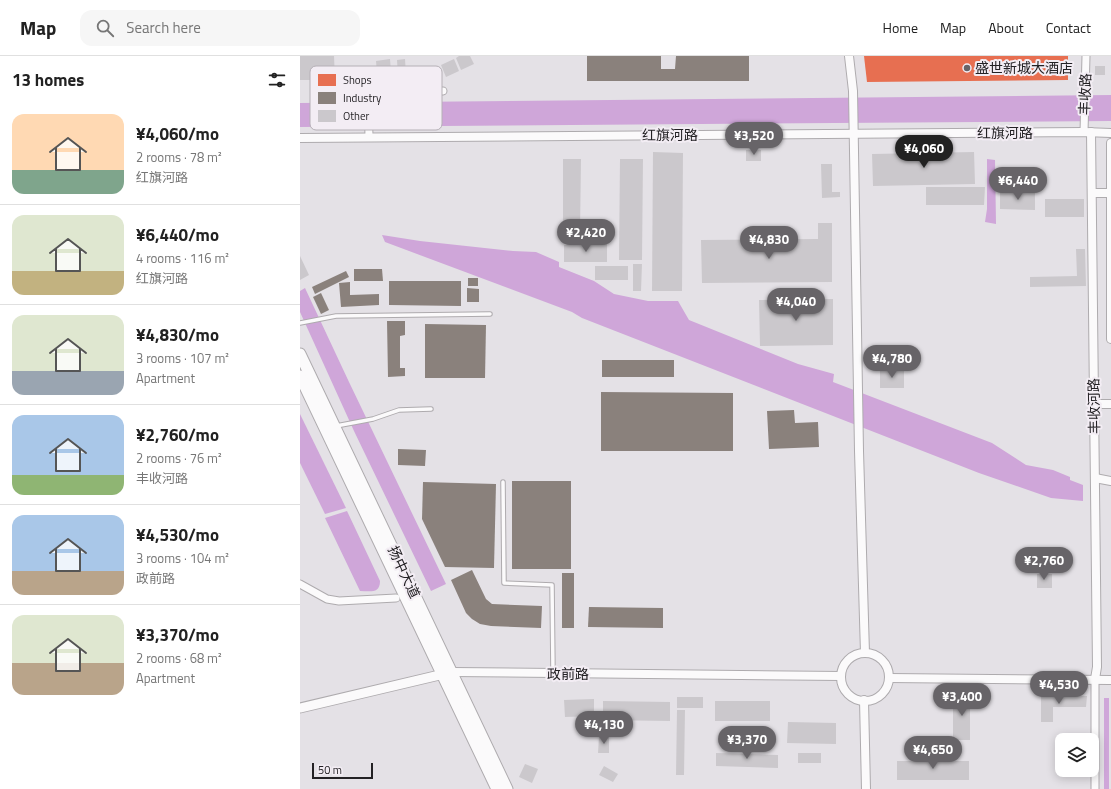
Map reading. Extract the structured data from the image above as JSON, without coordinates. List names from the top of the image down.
{
  "streets": {
    "main road": ["扬中大道", "政前路"],
    "street": ["丰收路", "红旗河路", "丰收河路"]
  },
  "crossings": [
    ["丰收路", "红旗河路"],
    ["丰收路", "丰收河路"],
    ["红旗河路", "丰收河路"],
    ["扬中大道", "政前路"]
  ],
  "places": ["盛世新城大酒店"],
  "legend": ["Shops", "Industry", "Other"],
  "scale_bar": "50 m",
  "page": {
    "header": "Map",
    "search": "Search here",
    "nav": [
      "Home",
      "Map",
      "About",
      "Contact"
    ],
    "heading": "13 homes",
    "list": [
      {
        "name": "¥4,060/mo",
        "note": "2 rooms · 78 m² · 红旗河路"
      },
      {
        "name": "¥6,440/mo",
        "note": "4 rooms · 116 m² · 红旗河路"
      },
      {
        "name": "¥4,830/mo",
        "note": "3 rooms · 107 m² · Apartment"
      },
      {
        "name": "¥2,760/mo",
        "note": "2 rooms · 76 m² · 丰收河路"
      },
      {
        "name": "¥4,530/mo",
        "note": "3 rooms · 104 m² · 政前路"
      },
      {
        "name": "¥3,370/mo",
        "note": "2 rooms · 68 m² · Apartment"
      }
    ],
    "price": [
      "¥3,520",
      "¥4,060",
      "¥6,440",
      "¥2,420",
      "¥4,830",
      "¥4,040",
      "¥4,780",
      "¥2,760",
      "¥4,530",
      "¥3,400",
      "¥4,130",
      "¥3,370",
      "¥4,650"
    ],
    "scale": "50 m"
  }
}
